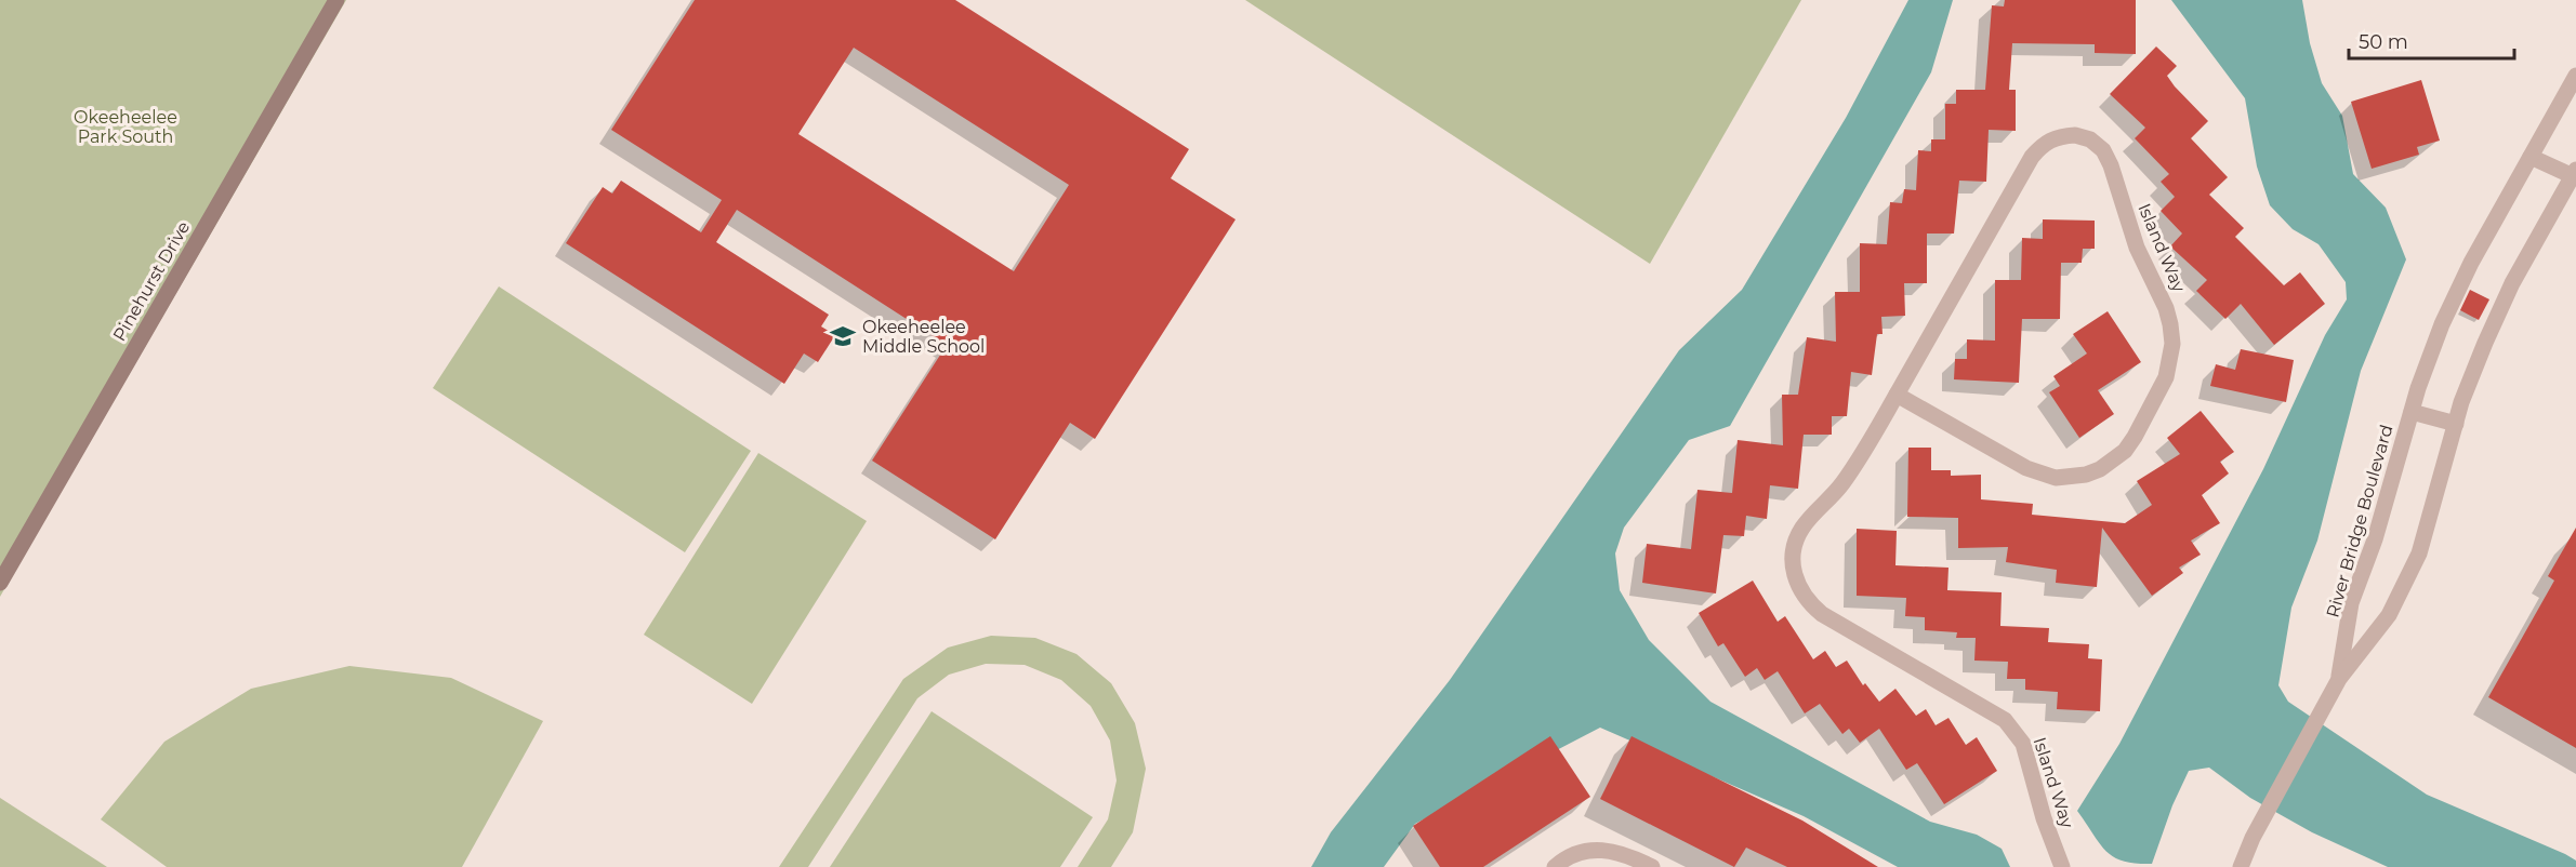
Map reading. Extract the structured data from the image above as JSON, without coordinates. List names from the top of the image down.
{
  "streets": {
    "street": ["Island Way", "Pinehurst Drive", "River Bridge Boulevard"]
  },
  "parks": ["Okeeheelee Park South"],
  "places": {
    "school or university": ["Okeeheelee Middle School"]
  },
  "scale_bar": "50 m"
}
